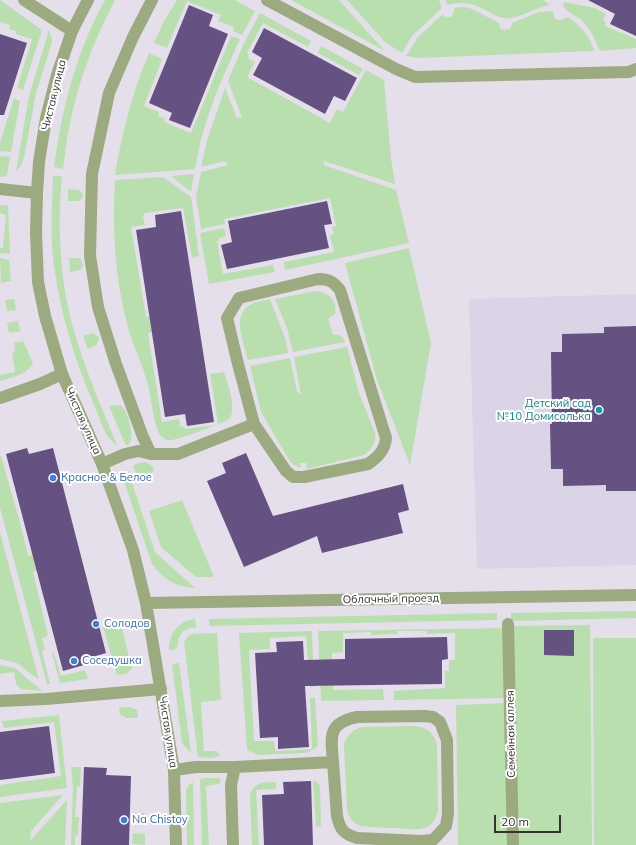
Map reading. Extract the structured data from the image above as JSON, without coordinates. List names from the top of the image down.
{
  "streets": {
    "street": ["Чистая улица", "Облачный проезд", "Семейная аллея"]
  },
  "crossings": [
    ["Чистая улица", "Облачный проезд"]
  ],
  "places": [
    "Детский сад №10 Домисолька",
    "Красное & Белое",
    "Солодов",
    "Соседушка",
    "Na Chistoy"
  ],
  "scale_bar": "20 m"
}
